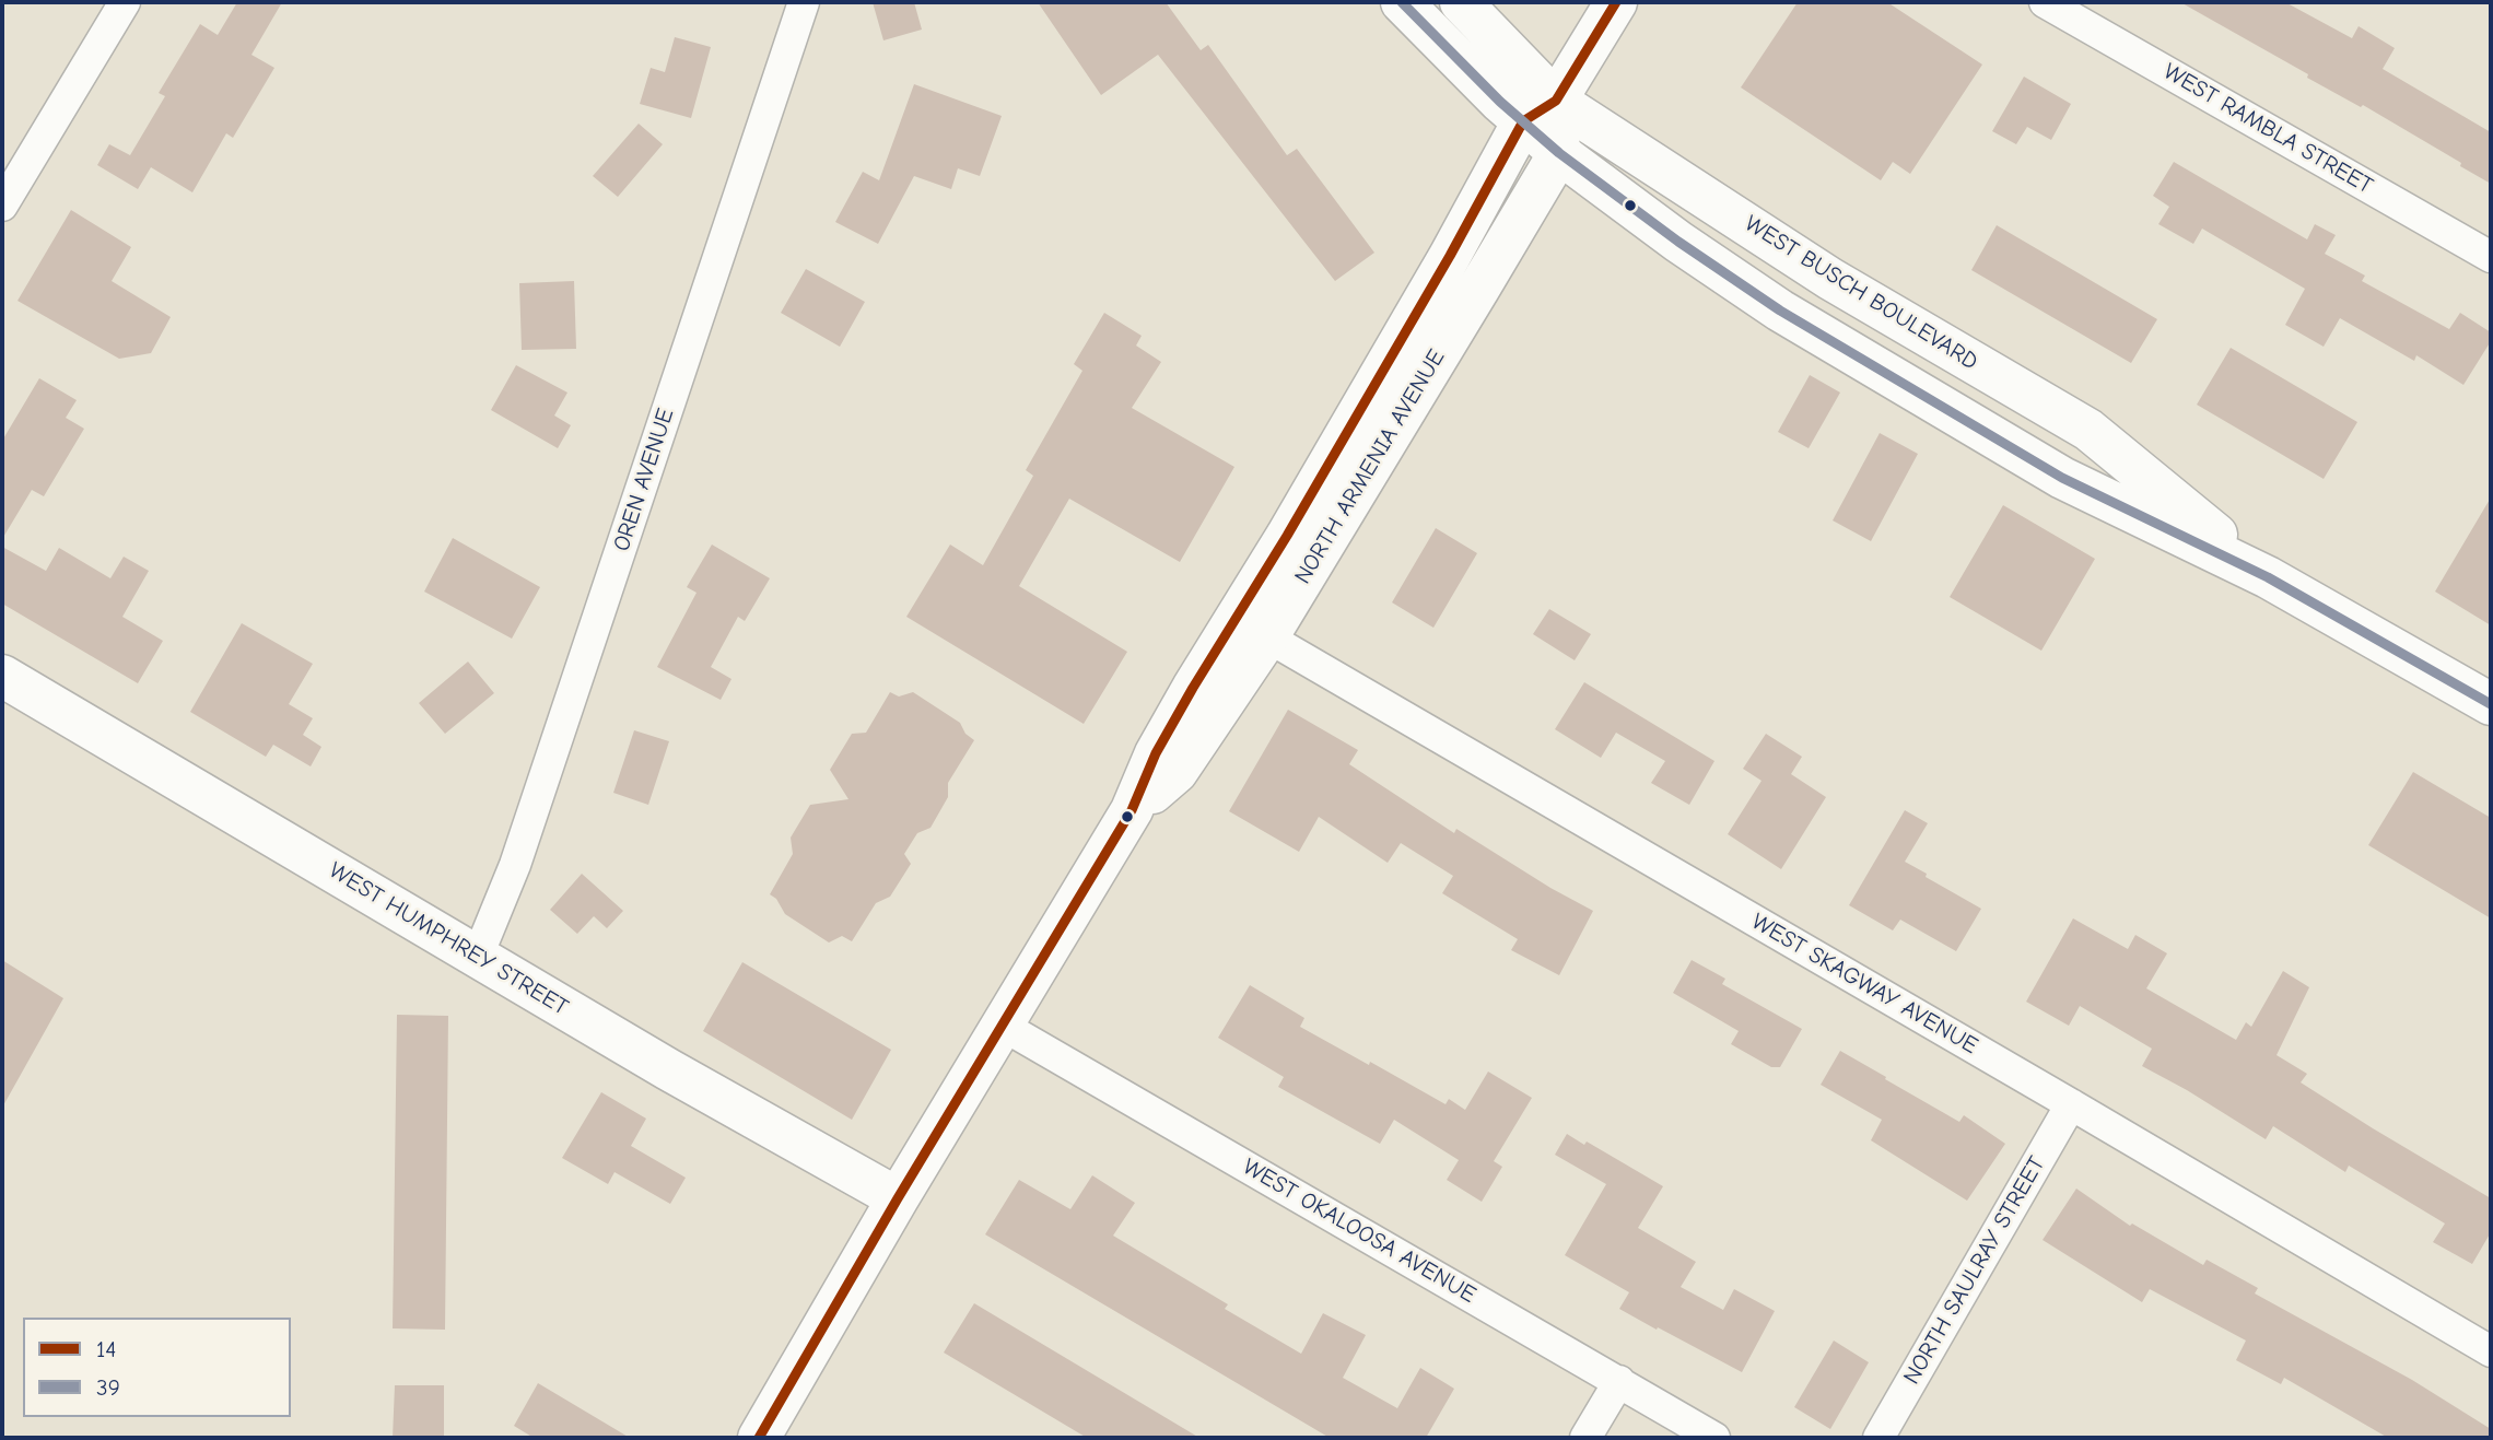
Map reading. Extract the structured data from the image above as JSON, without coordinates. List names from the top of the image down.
{
  "streets": {
    "main road": ["WEST BUSCH BOULEVARD", "NORTH ARMENIA AVENUE", "WEST HUMPHREY STREET"],
    "street": [
      "WEST RAMBLA STREET",
      "OREN AVENUE",
      "WEST SKAGWAY AVENUE",
      "WEST OKALOOSA AVENUE",
      "NORTH SAULRAY STREET"
    ]
  },
  "crossings": [
    ["WEST BUSCH BOULEVARD", "NORTH ARMENIA AVENUE"],
    ["NORTH ARMENIA AVENUE", "WEST HUMPHREY STREET"],
    ["NORTH ARMENIA AVENUE", "WEST SKAGWAY AVENUE"],
    ["NORTH ARMENIA AVENUE", "WEST OKALOOSA AVENUE"],
    ["OREN AVENUE", "WEST HUMPHREY STREET"],
    ["WEST SKAGWAY AVENUE", "NORTH SAULRAY STREET"]
  ],
  "lines": ["transit line 14", "transit line 39"],
  "legend": ["14", "39"]
}
